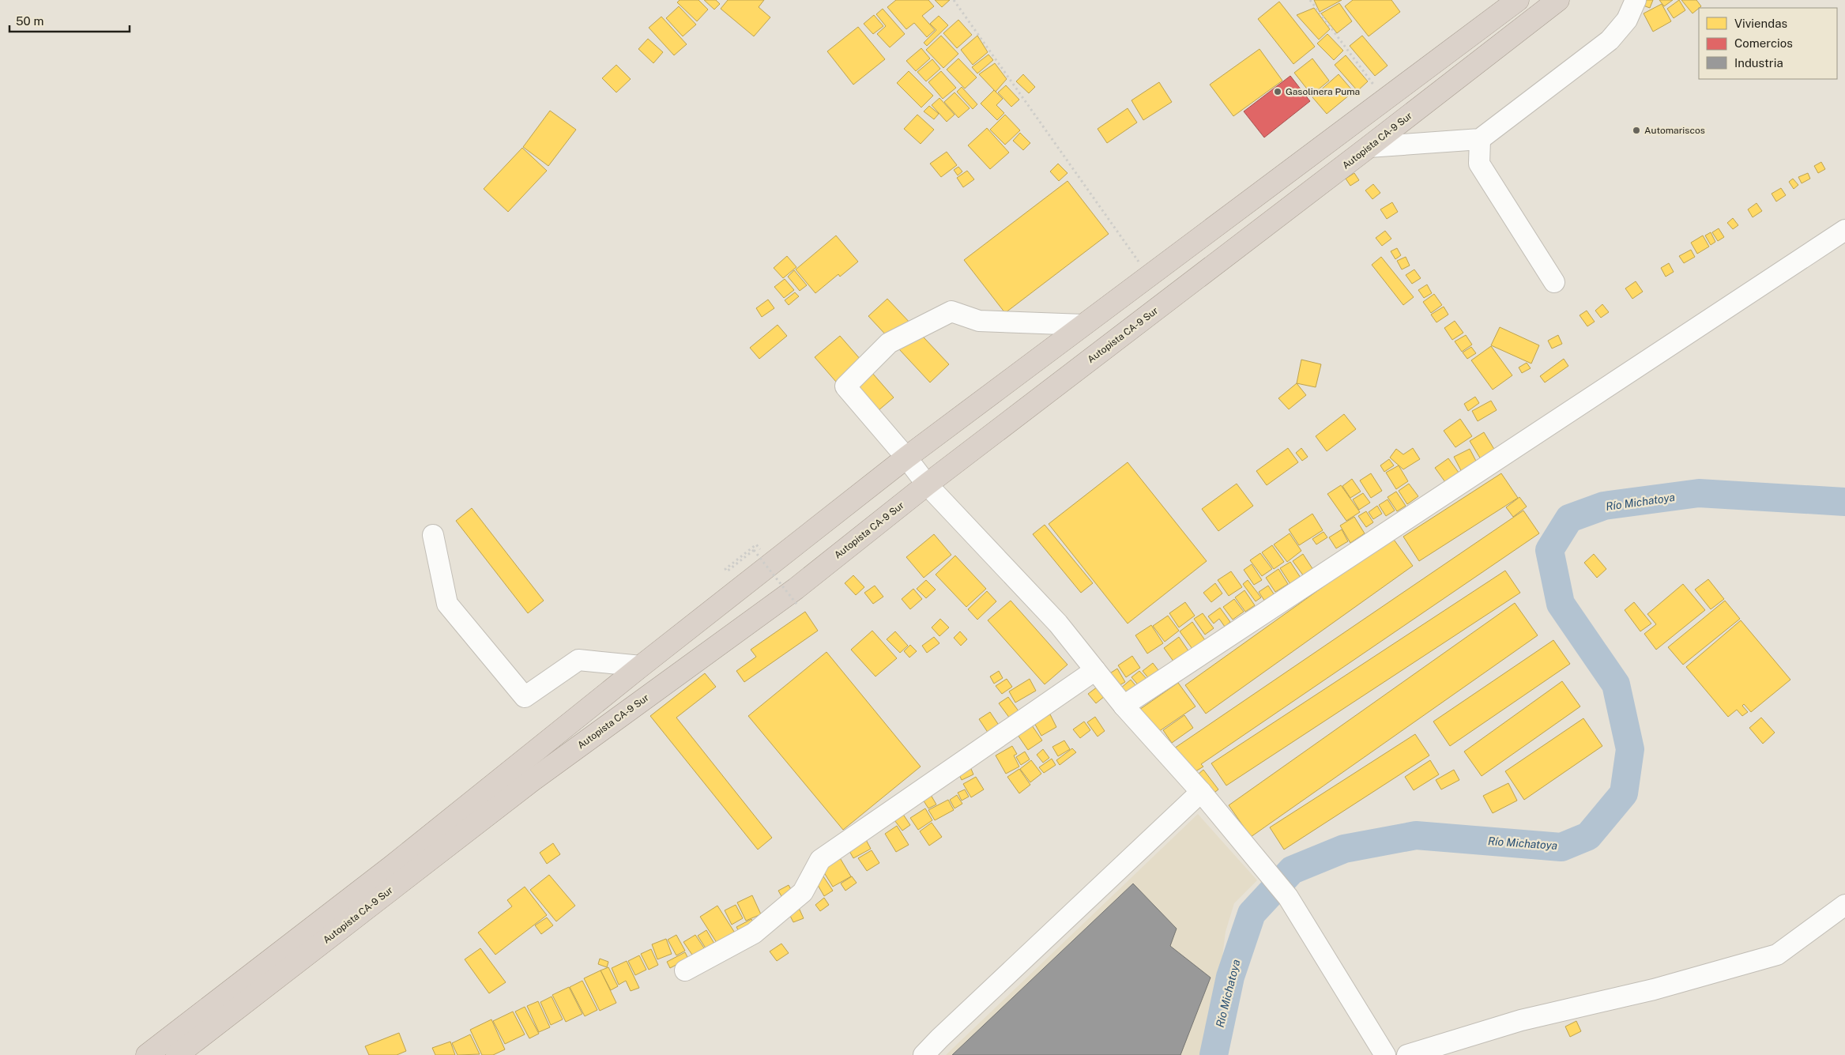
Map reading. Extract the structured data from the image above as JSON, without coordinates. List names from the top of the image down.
{
  "streets": {
    "highway": ["Autopista CA-9 Sur"]
  },
  "water": ["Río Michatoya"],
  "places": ["Gasolinera Puma", "Automariscos"],
  "legend": ["Viviendas", "Comercios", "Industria"],
  "scale_bar": "50 m"
}
